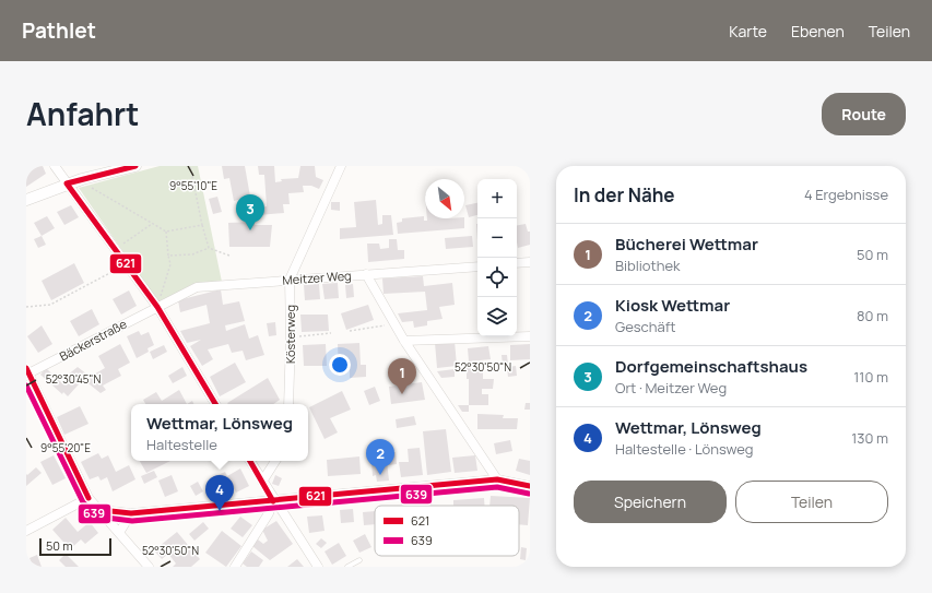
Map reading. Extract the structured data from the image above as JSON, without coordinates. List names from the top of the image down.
{
  "streets": {
    "street": ["Meitzer Weg", "Kösterweg", "Bäckerstraße"]
  },
  "crossings": [
    ["Meitzer Weg", "Kösterweg"],
    ["Meitzer Weg", "Bäckerstraße"]
  ],
  "lines": ["transit line 621", "transit line 639"],
  "legend": ["621", "639"],
  "scale_bar": "50 m",
  "north": "bottom right",
  "page": {
    "header": "Pathlet",
    "nav": ["Karte", "Ebenen", "Teilen"],
    "title": "Anfahrt",
    "buttons": [
      "Route",
      ["Speichern", "Teilen"]
    ],
    "heading": ["In der Nähe", "4 Ergebnisse"],
    "map_buttons": ["+", "−"],
    "pins": [
      "3",
      "1",
      "2",
      "4"
    ],
    "list": [
      {
        "mark": "1",
        "name": "Bücherei Wettmar",
        "note": "Bibliothek",
        "value": "50 m"
      },
      {
        "mark": "2",
        "name": "Kiosk Wettmar",
        "note": "Geschäft",
        "value": "80 m"
      },
      {
        "mark": "3",
        "name": "Dorfgemeinschaftshaus",
        "note": "Ort · Meitzer Weg",
        "value": "110 m"
      },
      {
        "mark": "4",
        "name": "Wettmar, Lönsweg",
        "note": "Haltestelle · Lönsweg",
        "value": "130 m"
      }
    ],
    "popup": ["Wettmar, Lönsweg", "Haltestelle"],
    "scale": "50 m"
  },
  "coordinates": [
    "9°55'10\"E",
    "52°30'50\"N",
    "52°30'45\"N",
    "9°55'20\"E"
  ]
}
